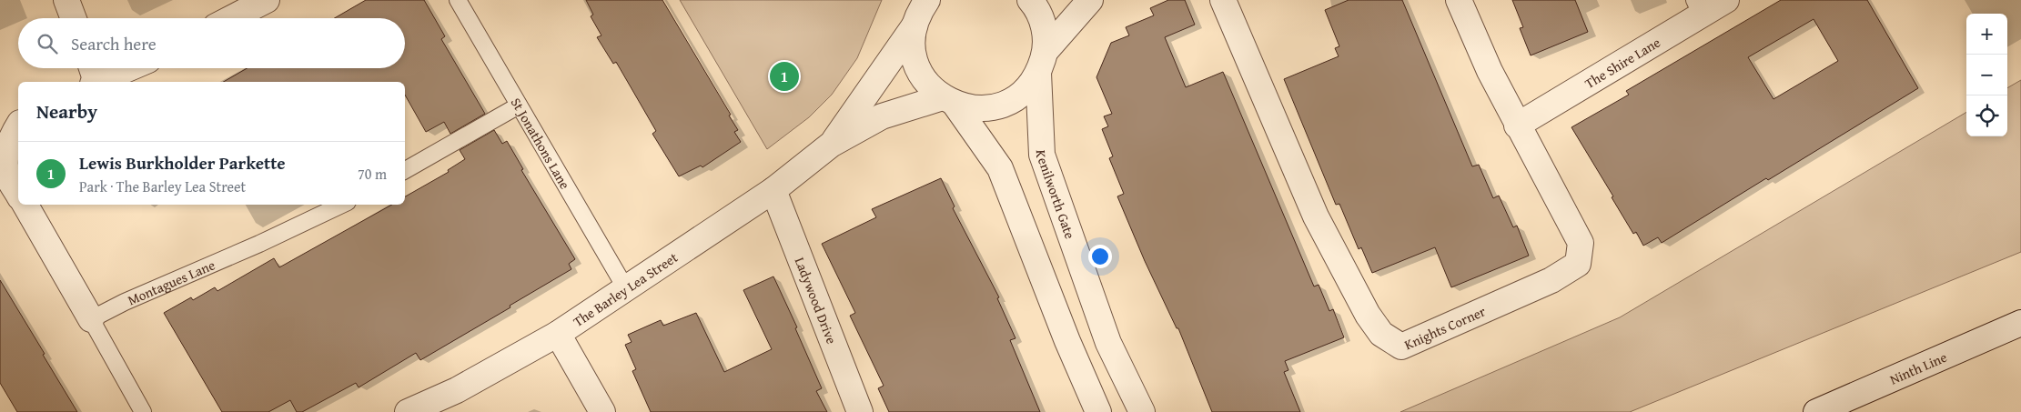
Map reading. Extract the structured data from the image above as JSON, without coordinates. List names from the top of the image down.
{
  "streets": {
    "street": [
      "The Shire Lane",
      "Kenilworth Gate",
      "The Barley Lea Street",
      "Ladywood Drive",
      "Knights Corner",
      "Ninth Line"
    ],
    "lane": ["St Jonathons Lane", "Montagues Lane"]
  },
  "crossings": [
    ["The Shire Lane", "Knights Corner"],
    ["St Jonathons Lane", "The Barley Lea Street"],
    ["The Barley Lea Street", "Ladywood Drive"]
  ],
  "page": {
    "map_buttons": ["+", "−"],
    "search": "Search here",
    "pins": "1",
    "heading": "Nearby",
    "list": [
      {
        "mark": "1",
        "name": "Lewis Burkholder Parkette",
        "note": "Park · The Barley Lea Street",
        "value": "70 m"
      }
    ]
  }
}
